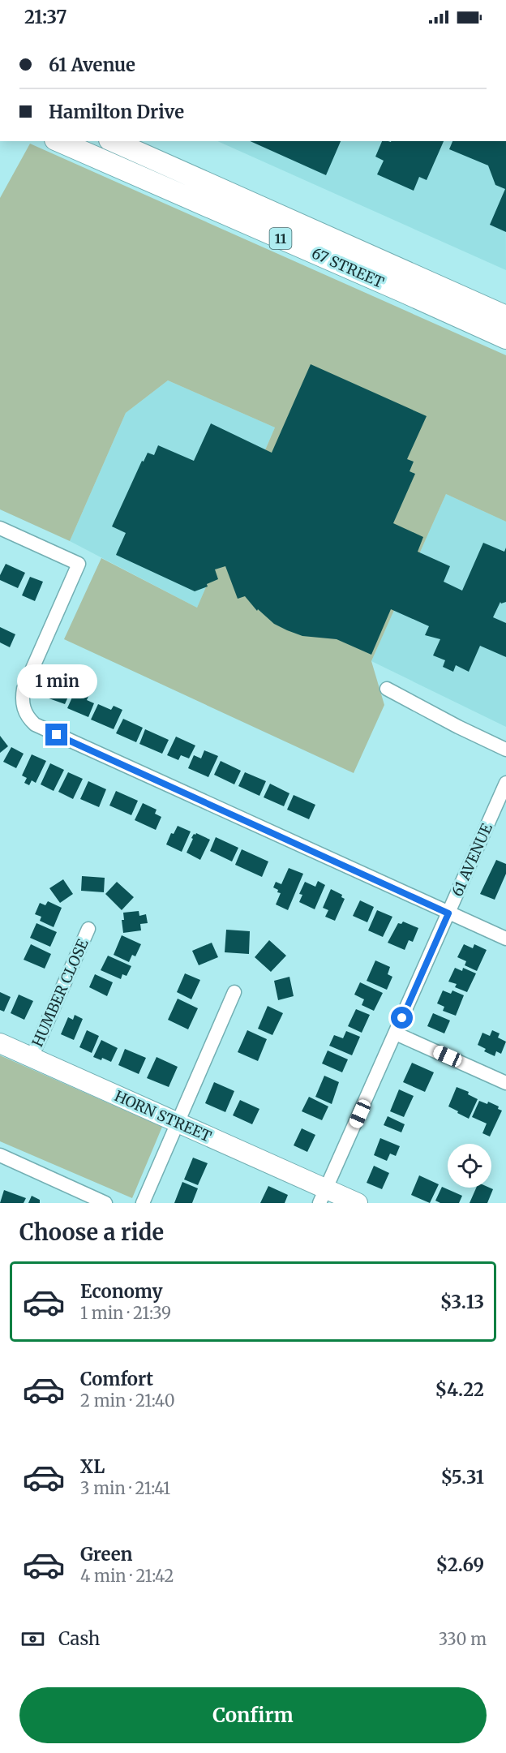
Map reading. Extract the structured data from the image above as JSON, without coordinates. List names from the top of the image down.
{
  "streets": {
    "main road": ["11", "67 STREET"],
    "street": ["61 AVENUE", "HUMBER CLOSE", "HORN STREET"]
  },
  "crossings": [
    ["61 AVENUE", "HORN STREET"],
    ["HUMBER CLOSE", "HORN STREET"]
  ],
  "page": {
    "status": "21:37",
    "banner": ["61 Avenue", "Hamilton Drive"],
    "bubble": "1 min",
    "heading": "Choose a ride",
    "list": [
      {
        "name": "Economy",
        "note": "1 min · 21:39",
        "value": "$3.13"
      },
      {
        "name": "Comfort",
        "note": "2 min · 21:40",
        "value": "$4.22"
      },
      {
        "name": "XL",
        "note": "3 min · 21:41",
        "value": "$5.31"
      },
      {
        "name": "Green",
        "note": "4 min · 21:42",
        "value": "$2.69"
      }
    ],
    "pay": ["Cash", "330 m"],
    "buttons": "Confirm"
  }
}
